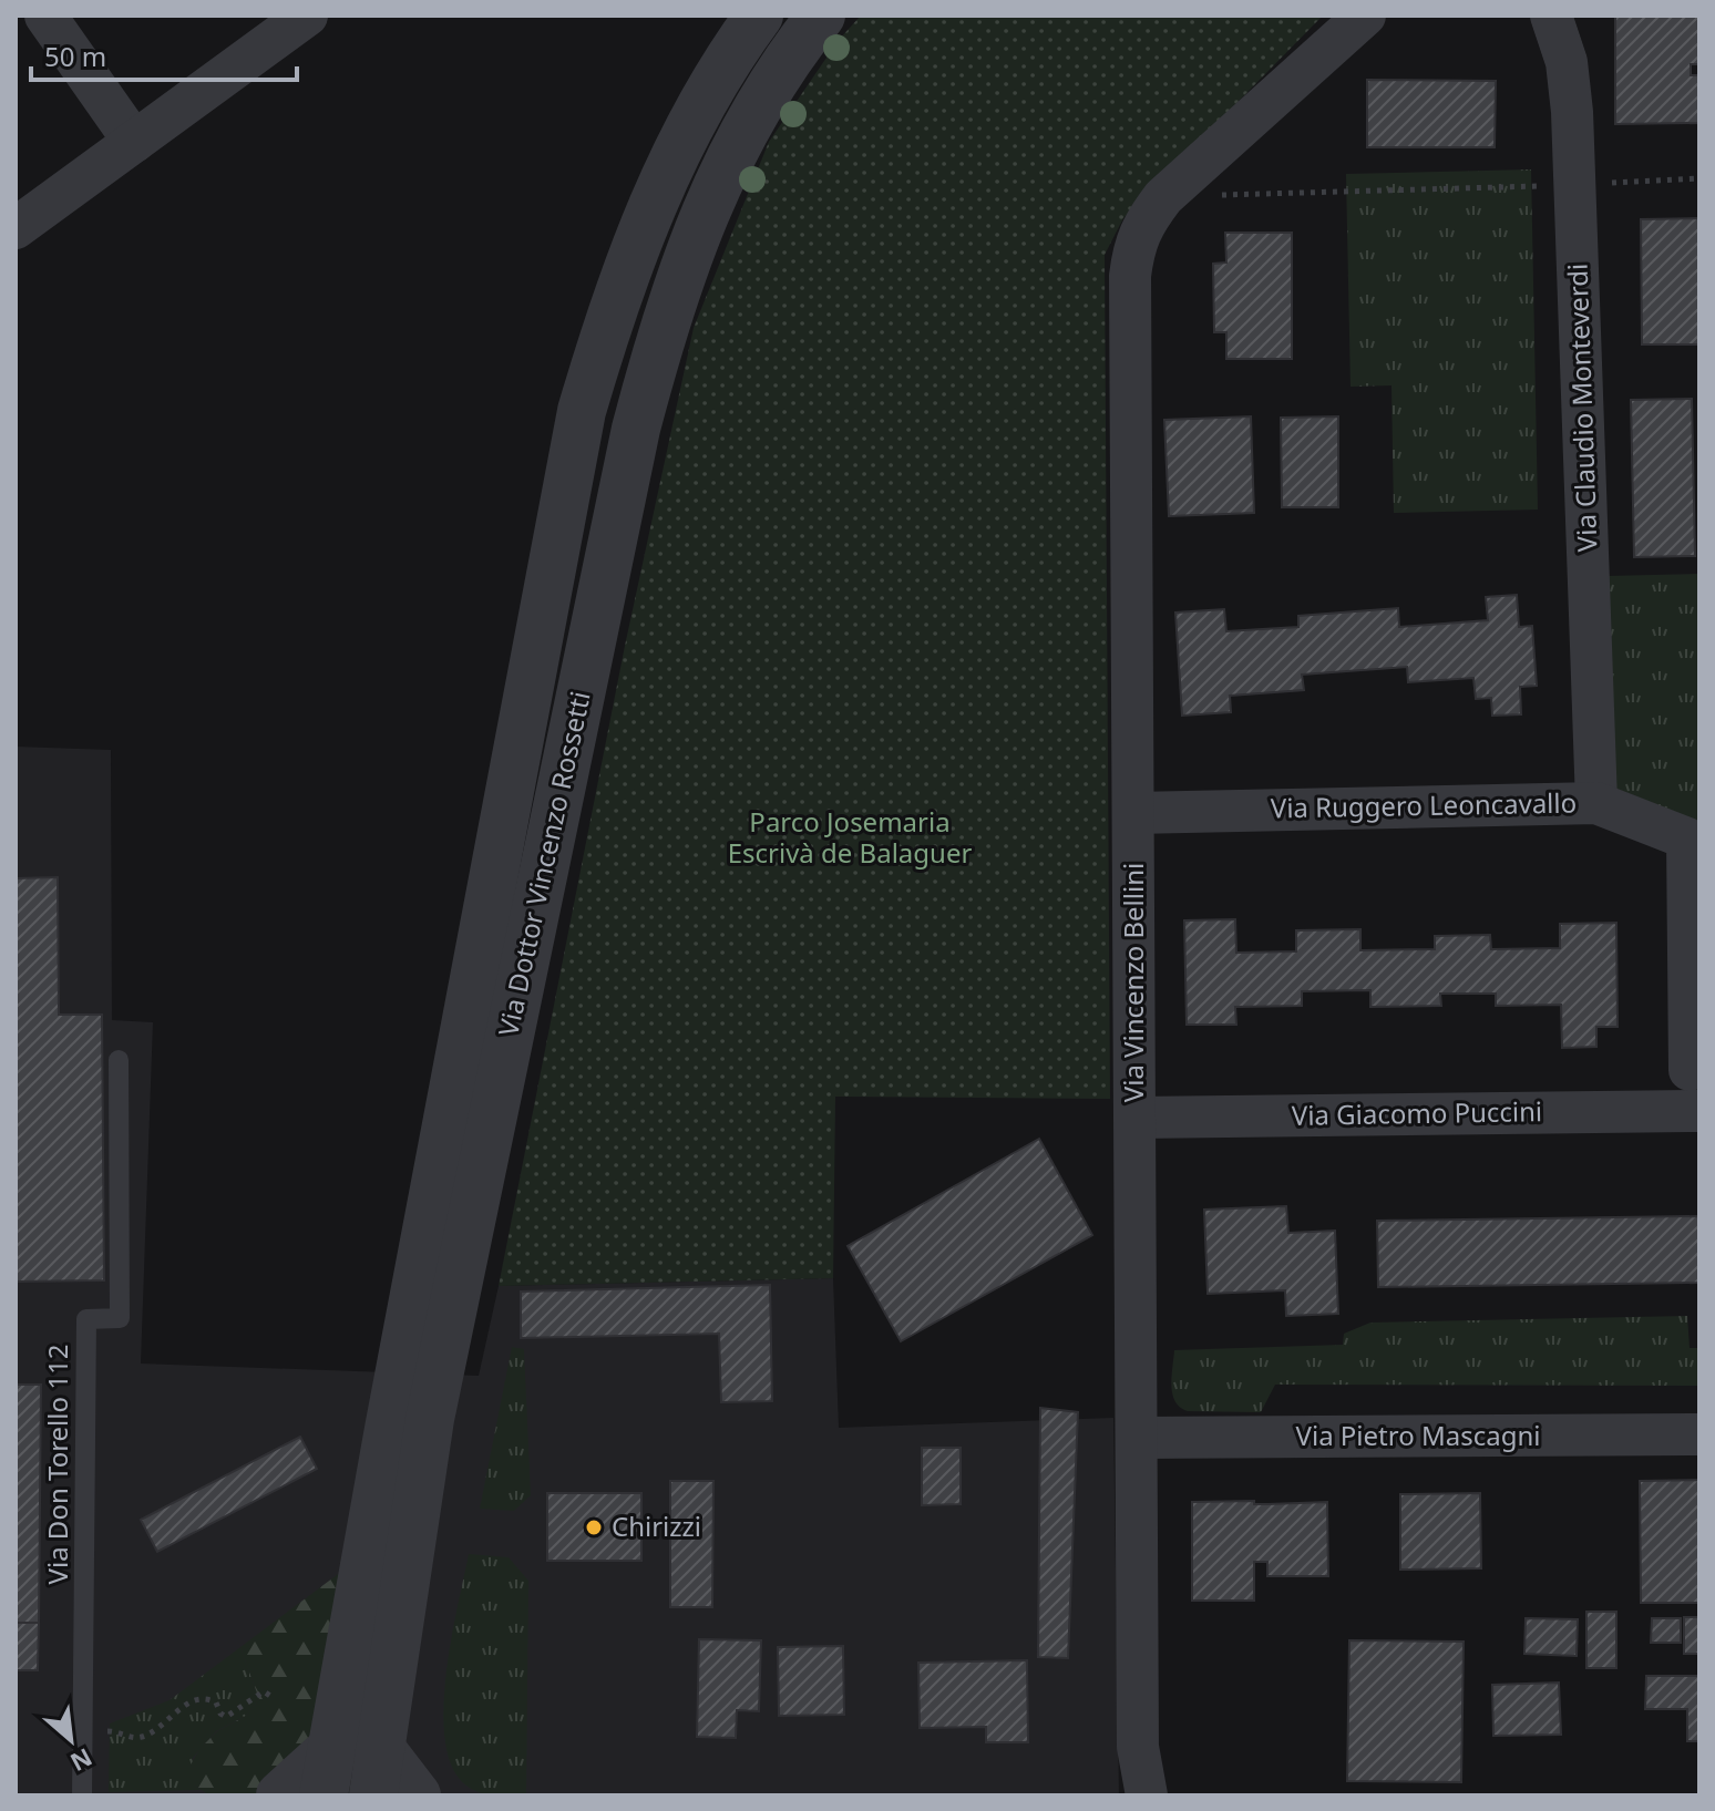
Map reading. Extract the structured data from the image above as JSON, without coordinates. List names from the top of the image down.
{
  "streets": {
    "street": [
      "Via Claudio Monteverdi",
      "Via Ruggero Leoncavallo",
      "Via Dottor Vincenzo Rossetti",
      "Via Vincenzo Bellini",
      "Via Giacomo Puccini",
      "Via Pietro Mascagni"
    ],
    "lane": ["Via Don Torello 112"]
  },
  "crossings": [
    ["Via Claudio Monteverdi", "Via Ruggero Leoncavallo"],
    ["Via Ruggero Leoncavallo", "Via Vincenzo Bellini"],
    ["Via Vincenzo Bellini", "Via Giacomo Puccini"],
    ["Via Vincenzo Bellini", "Via Pietro Mascagni"]
  ],
  "parks": ["Parco Josemaria Escrivà de Balaguer"],
  "places": ["Chirizzi"],
  "scale_bar": "50 m",
  "north": "bottom right"
}
